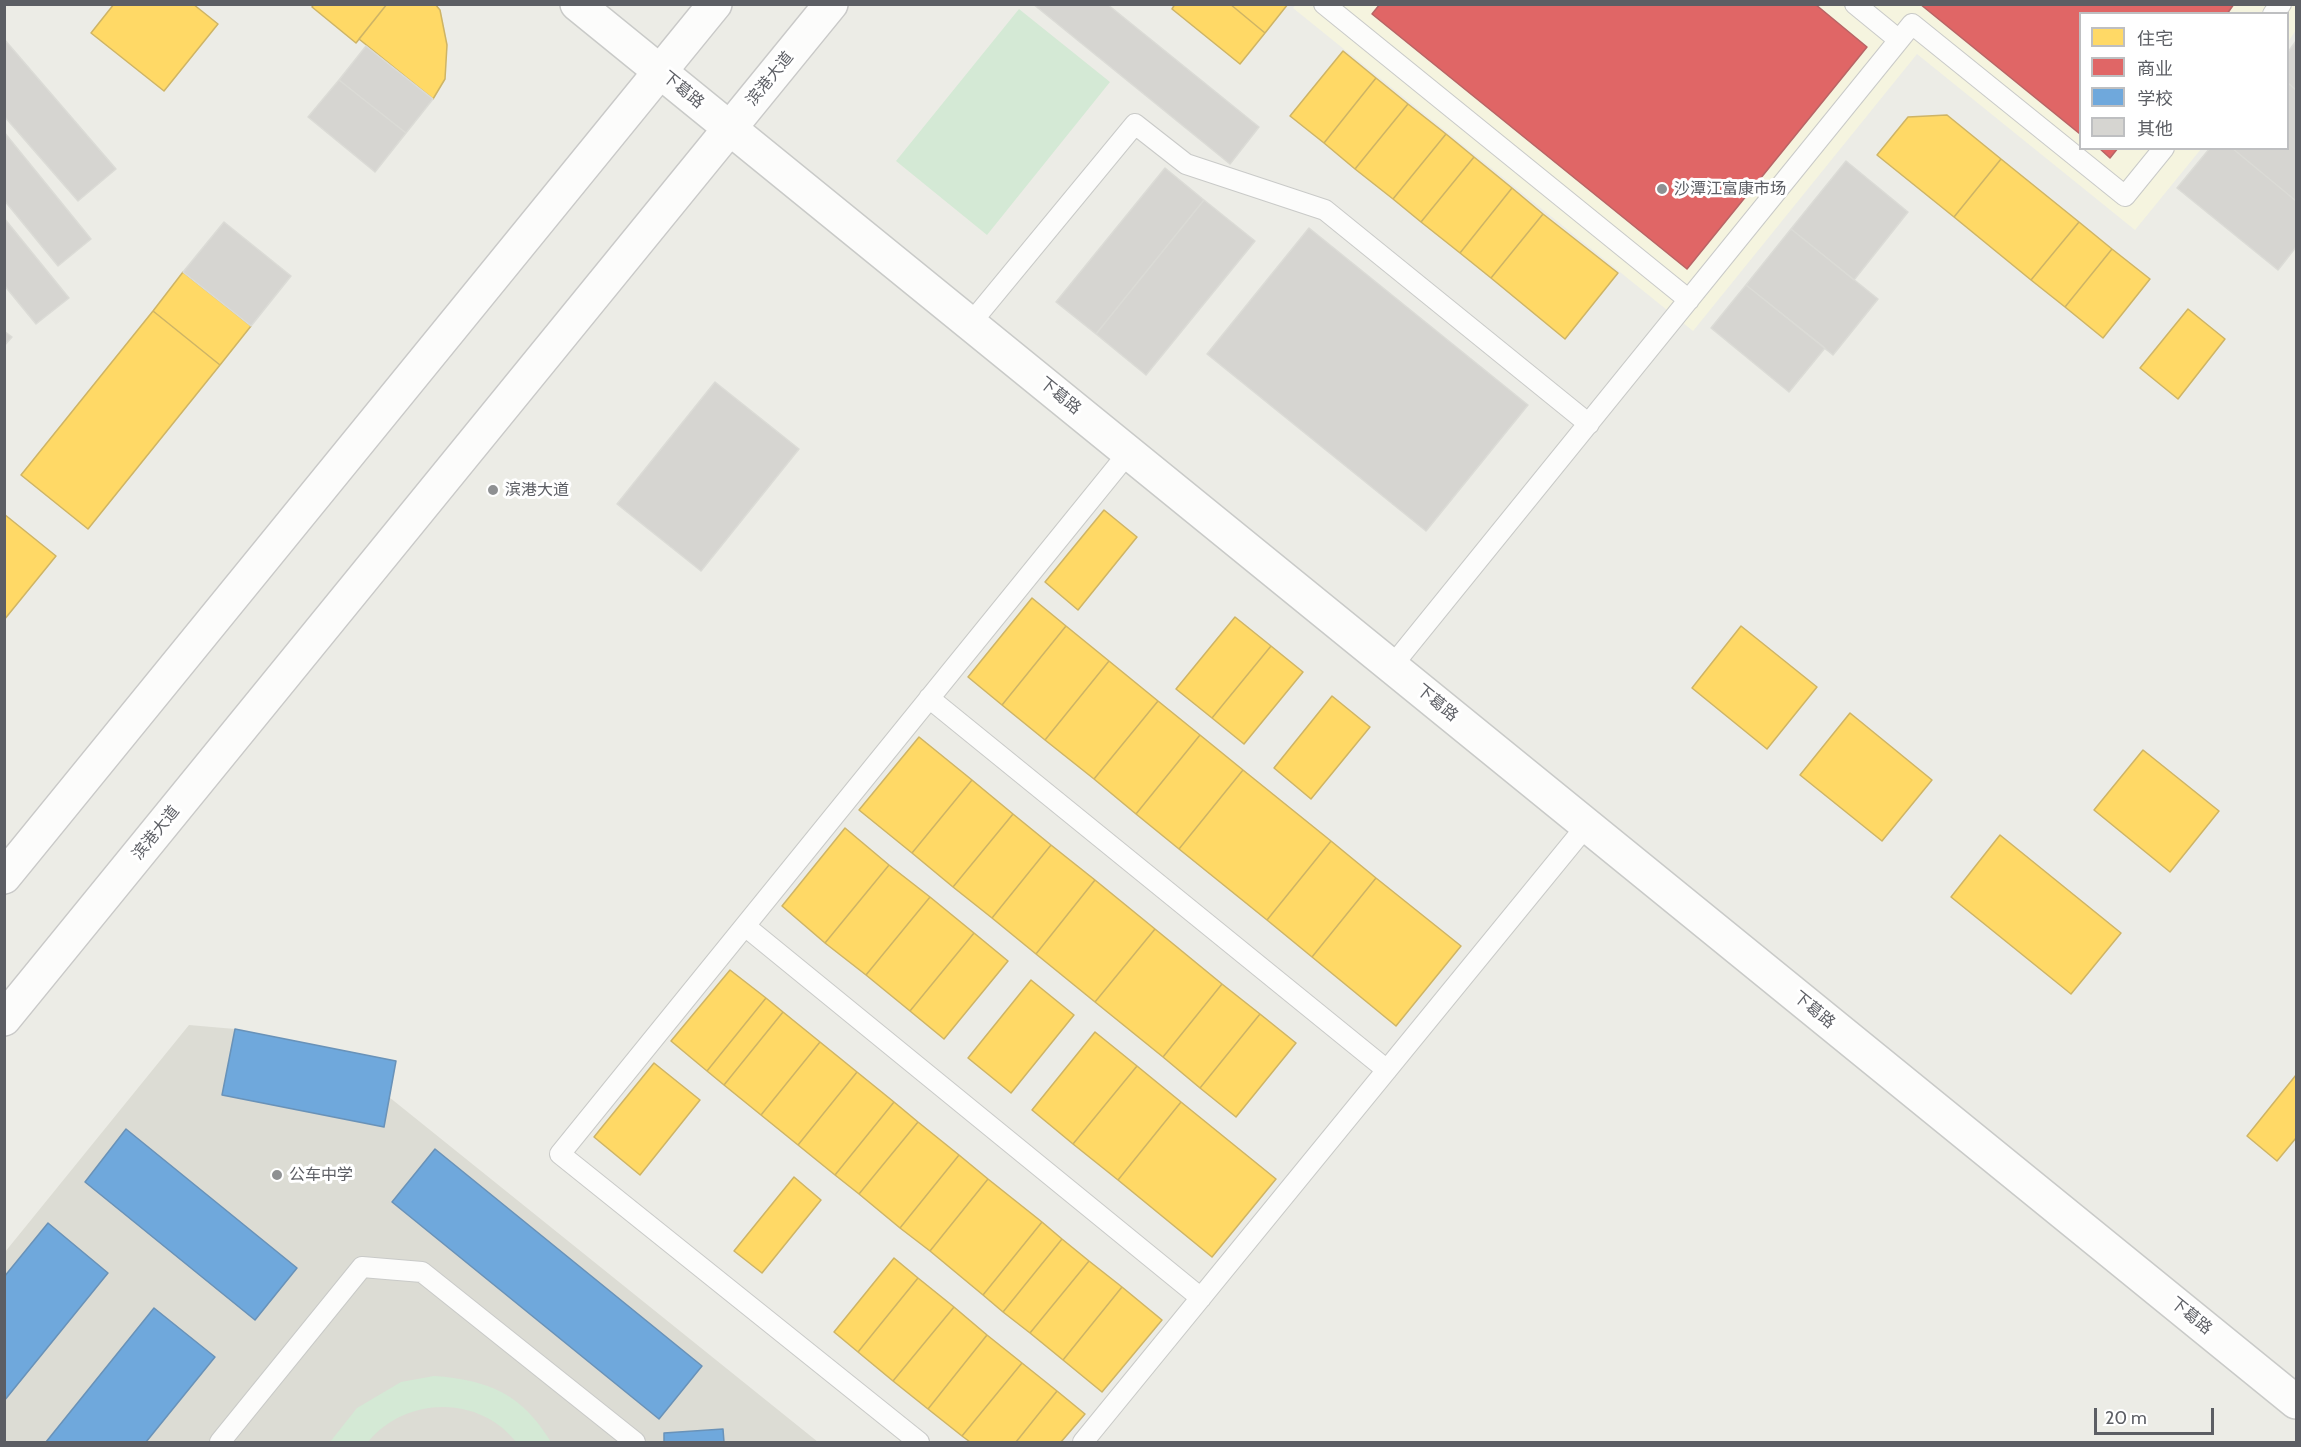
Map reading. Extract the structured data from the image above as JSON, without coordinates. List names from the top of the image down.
{
  "streets": {
    "main road": ["滨港大道", "下葛路"]
  },
  "crossings": [
    ["滨港大道", "下葛路"]
  ],
  "places": ["沙潭江富康市场", "滨港大道", "公车中学"],
  "legend": [
    "住宅",
    "商业",
    "学校",
    "其他"
  ],
  "scale_bar": "20 m"
}
